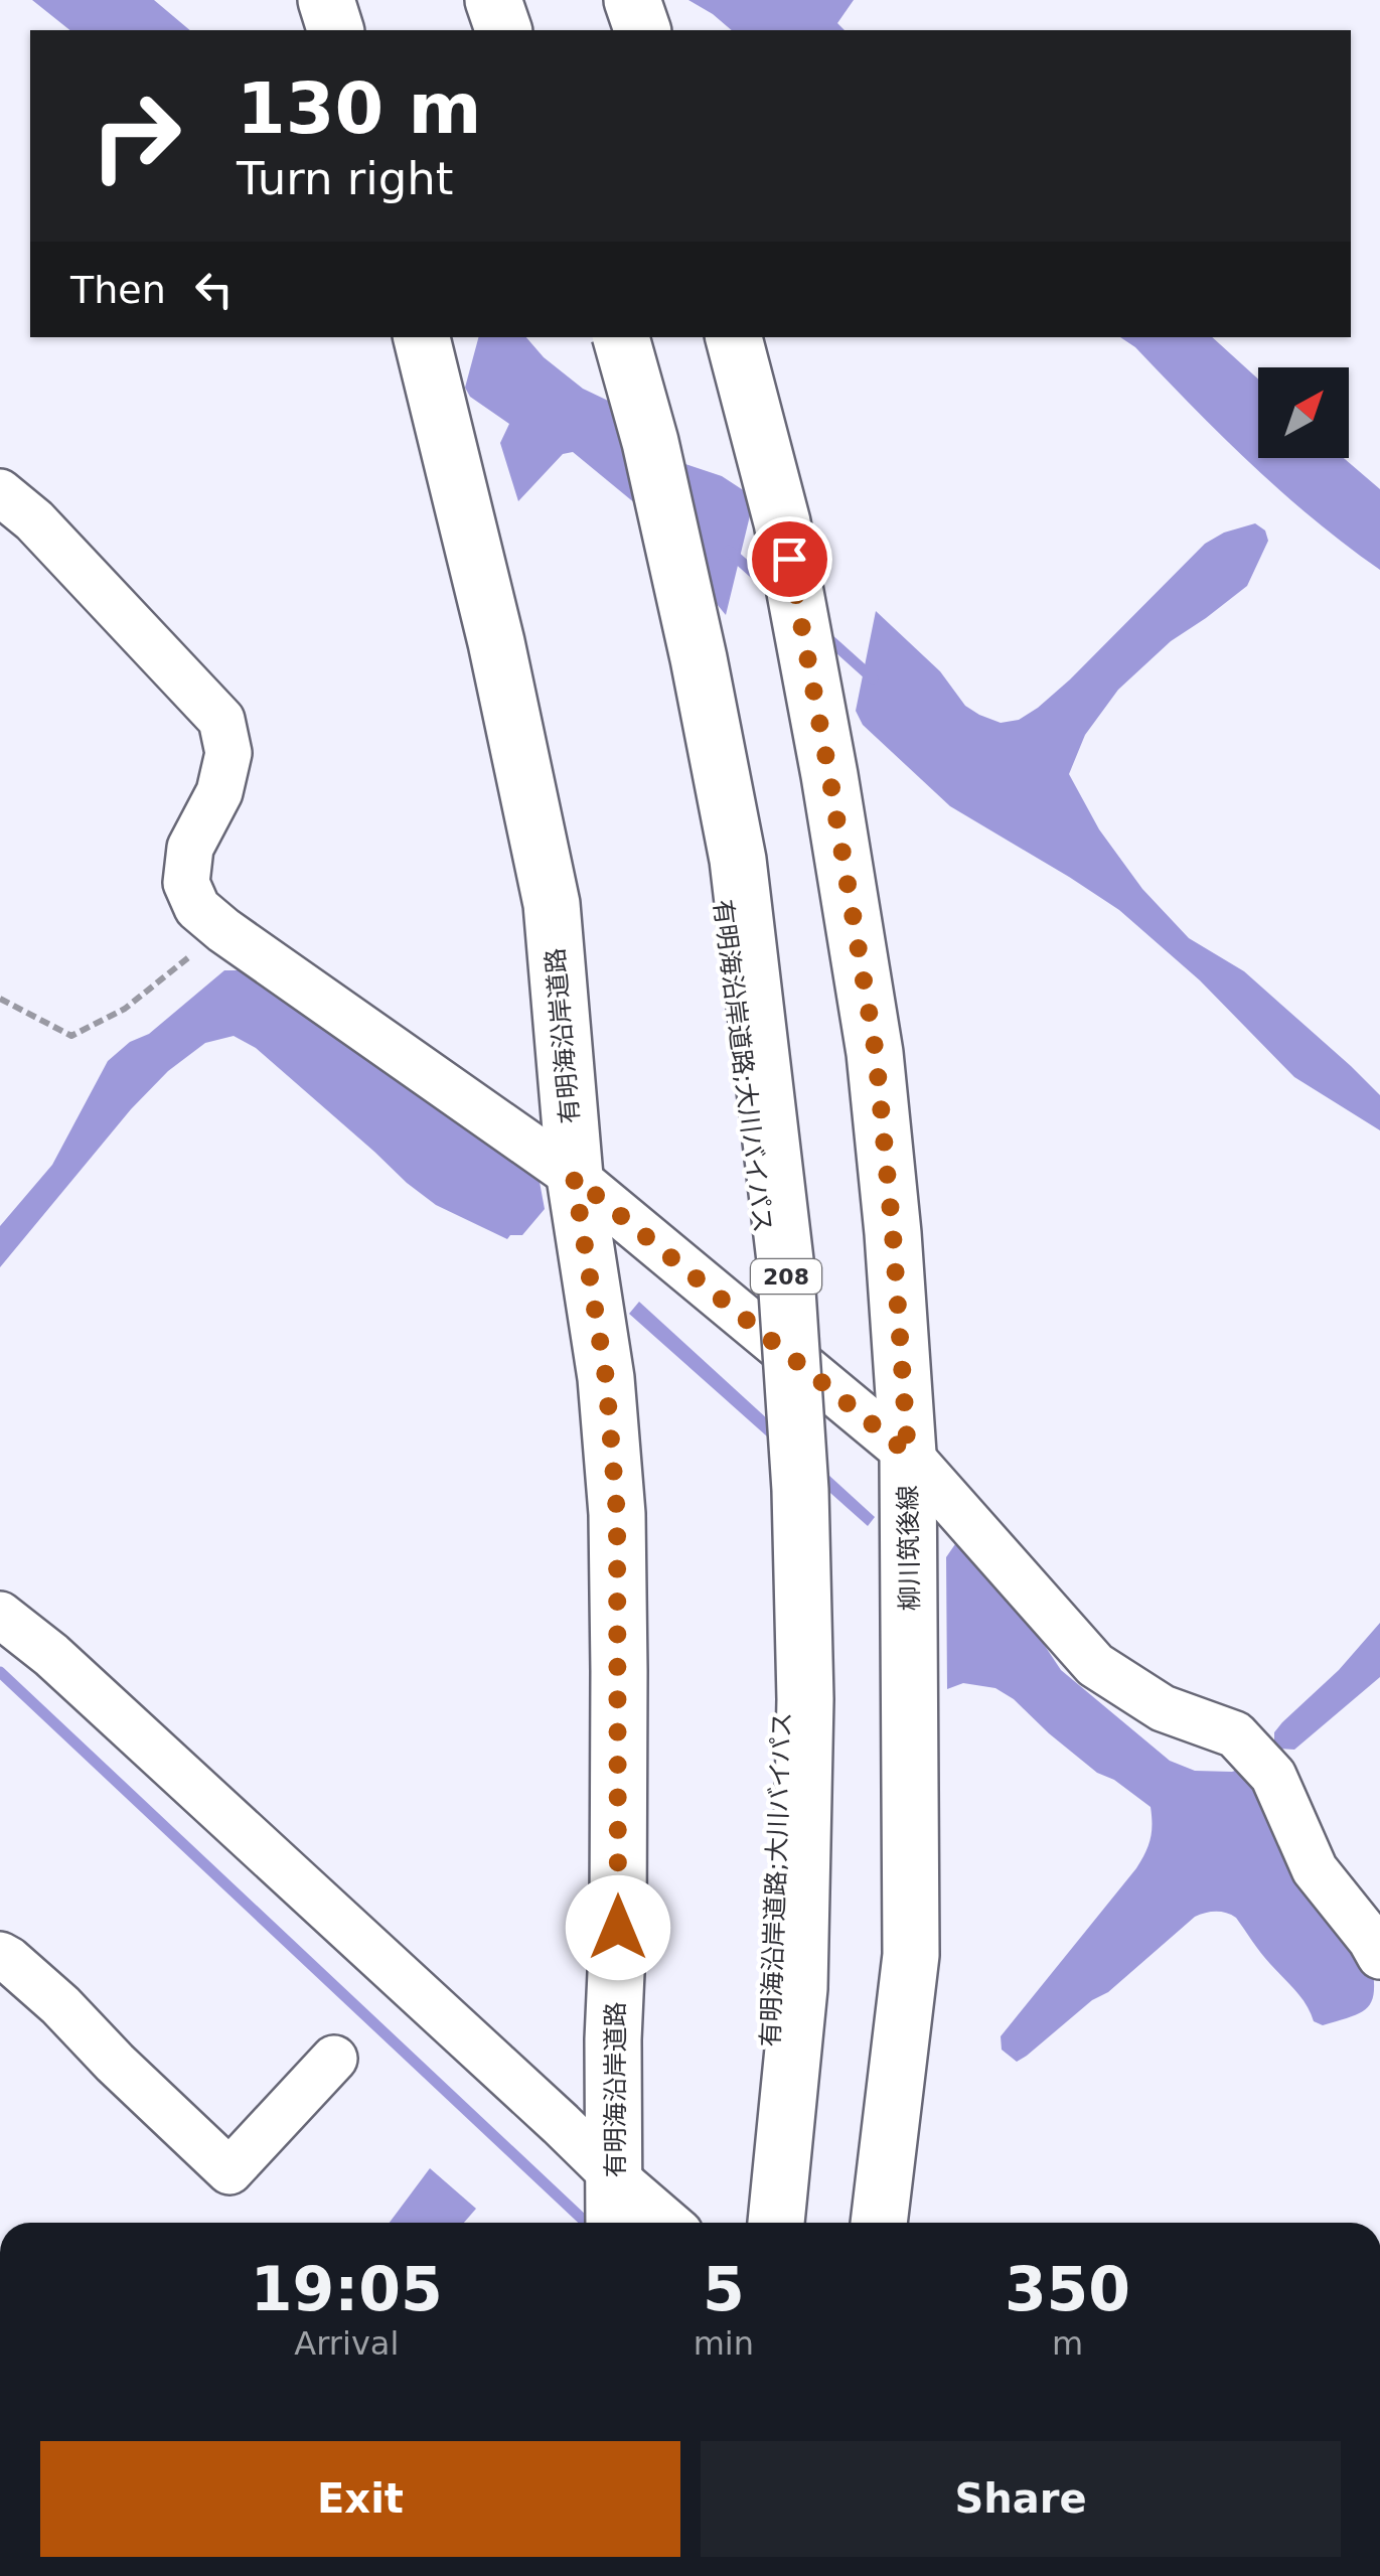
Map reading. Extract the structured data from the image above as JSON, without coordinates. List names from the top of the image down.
{
  "streets": {
    "main road": [
      "有明海沿岸道路",
      "有明海沿岸道路;大川バイパス",
      "208",
      "柳川筑後線"
    ]
  },
  "north": "top right",
  "page": {
    "turn": ["130 m", "Turn right"],
    "then": "Then",
    "eta": [
      "19:05",
      "Arrival",
      "5",
      "min",
      "350",
      "m"
    ],
    "buttons": ["Exit", "Share"]
  }
}
